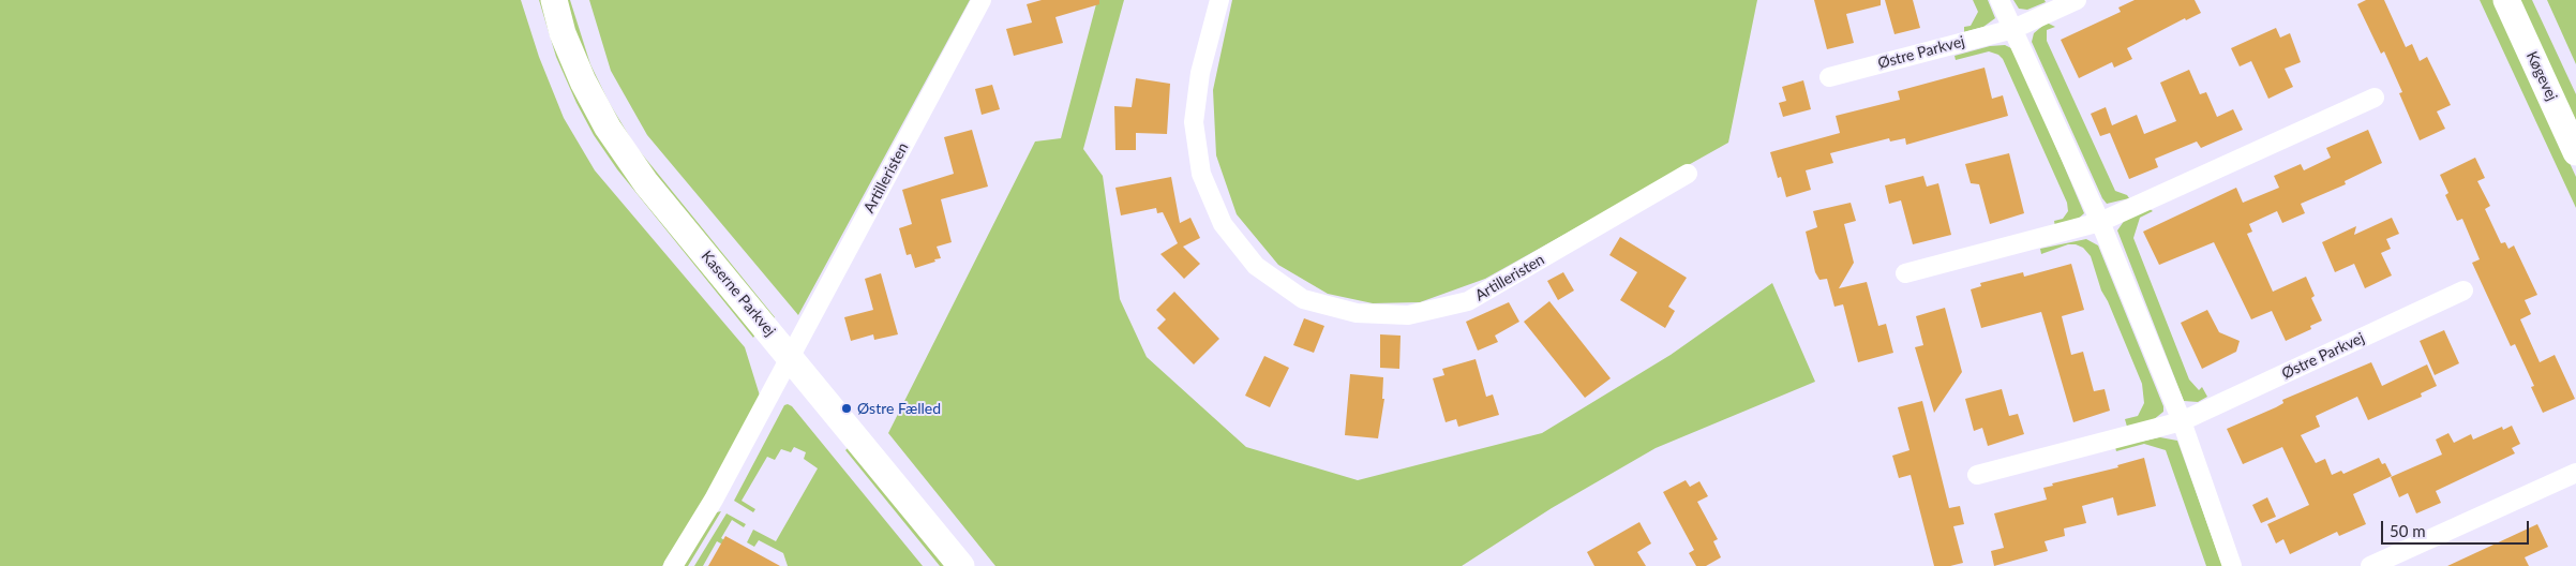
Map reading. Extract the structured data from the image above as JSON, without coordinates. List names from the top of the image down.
{
  "streets": {
    "street": [
      "Østre Parkvej",
      "Køgevej",
      "Artilleristen",
      "Kaserne Parkvej"
    ]
  },
  "crossings": [
    ["Artilleristen", "Kaserne Parkvej"]
  ],
  "places": ["Østre Fælled"],
  "scale_bar": "50 m"
}
